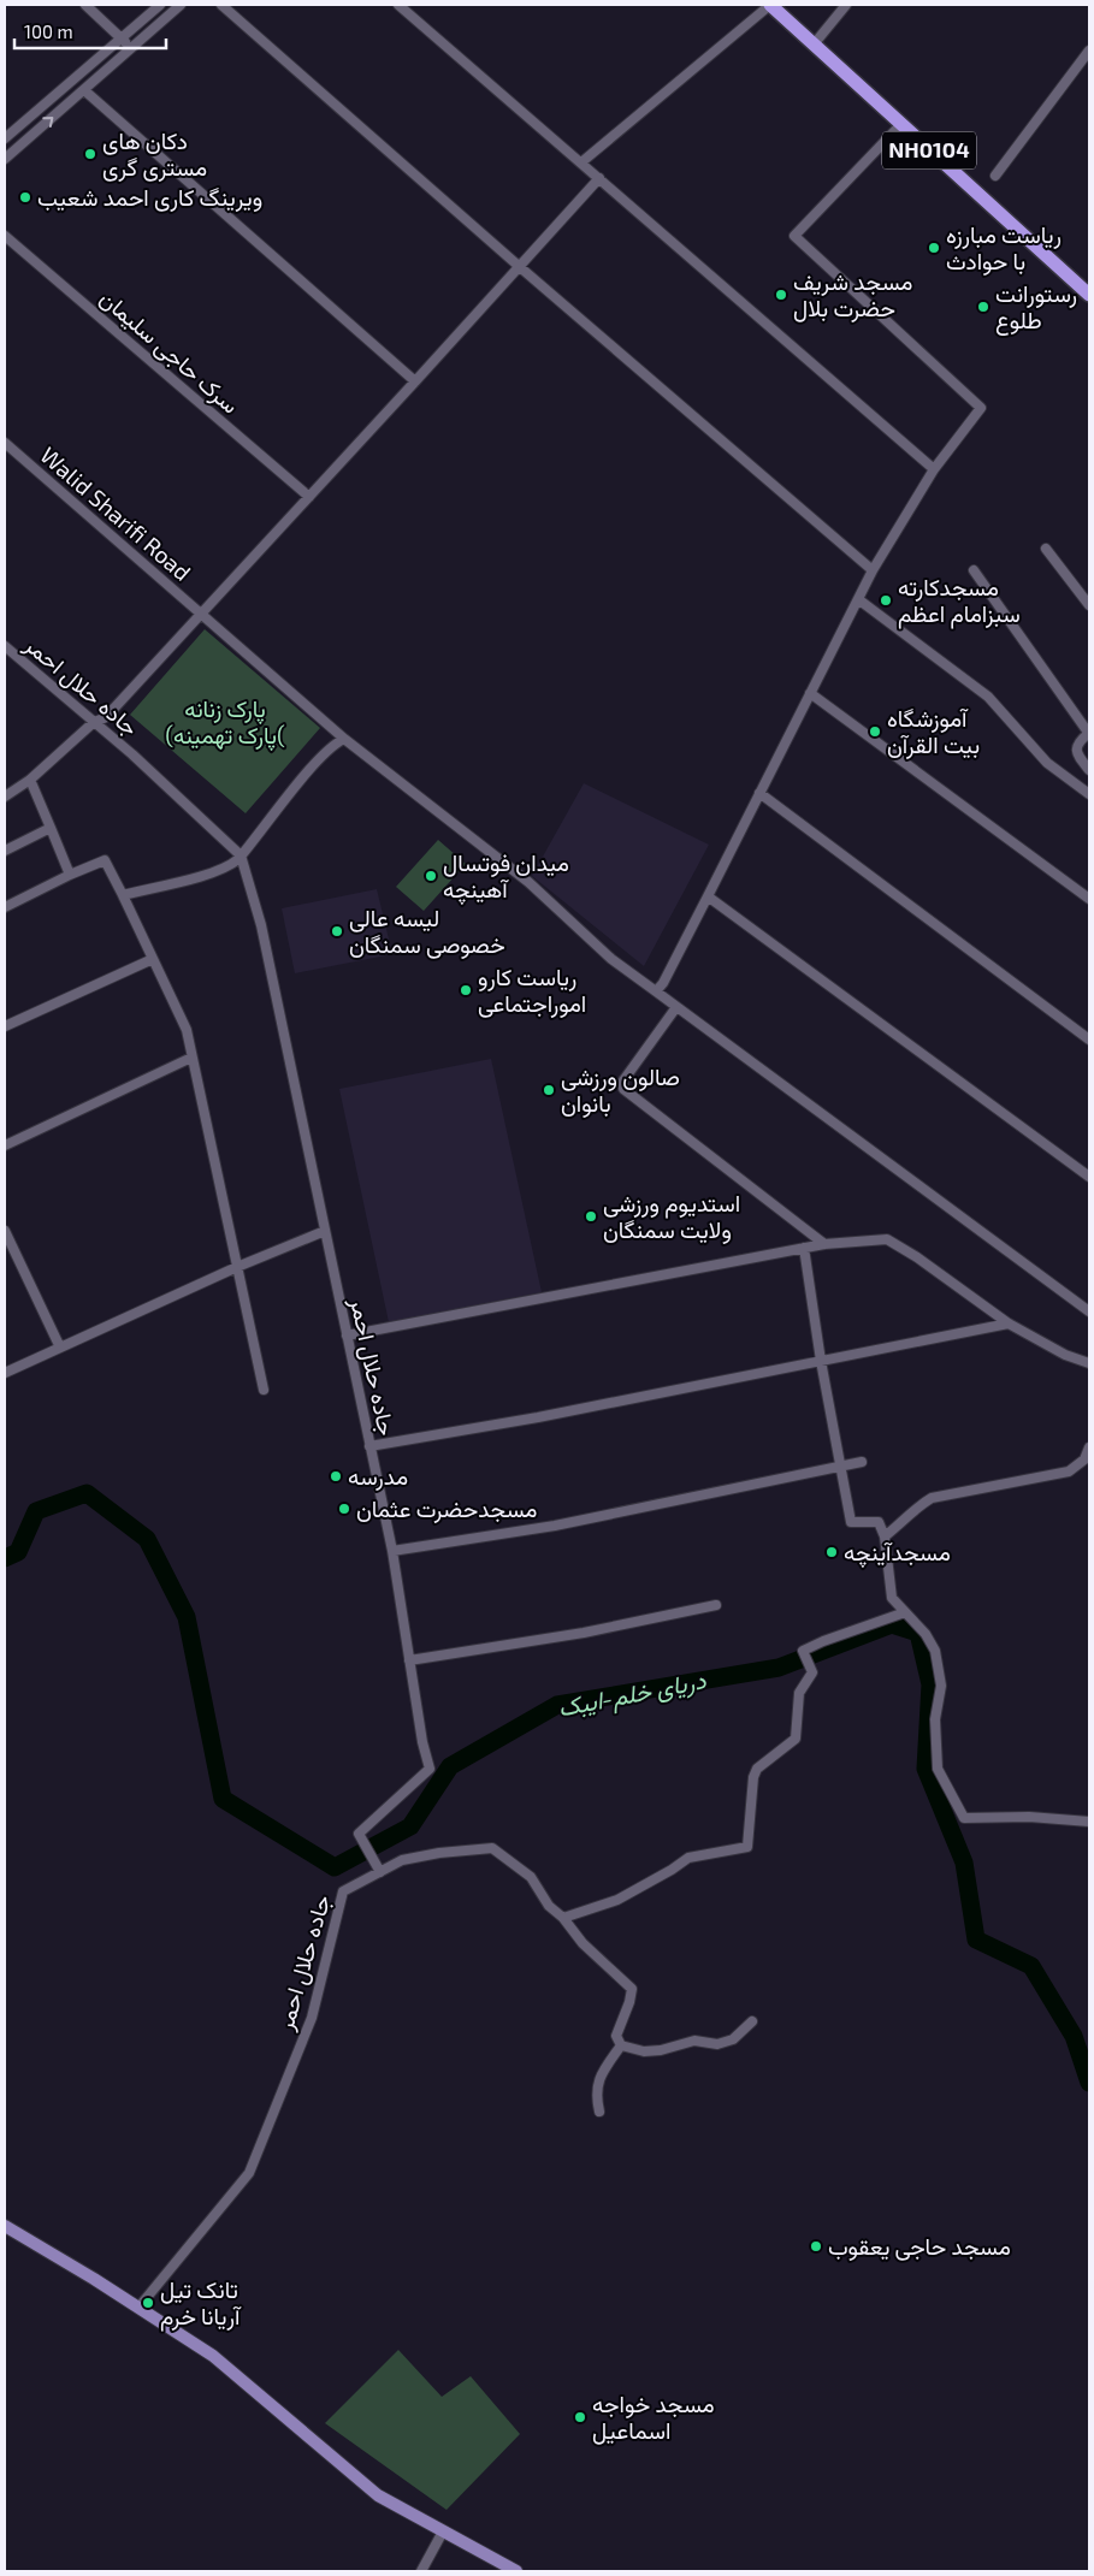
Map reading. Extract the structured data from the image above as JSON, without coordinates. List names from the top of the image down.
{
  "streets": {
    "highway": ["NH0104"],
    "street": ["سرک حاجی سلیمان", "Walid Sharifi Road", "جاده حلال احمر"]
  },
  "water": ["دریای خلم-ایبک"],
  "parks": ["پارک زنانه (پارک تهمینه("],
  "places": [
    "دکان های مستری گری",
    "ویرینگ کاری احمد شعیب",
    "ریاست مبارزه با حوادث",
    "مسجد شریف حضرت بلال",
    "رستورانت طلوع",
    "مسجدکارته سبزامام اعظم",
    "آموزشگاه بیت القرآن",
    "میدان فوتسال آهینچه",
    "لیسه عالی خصوصی سمنگان",
    "ریاست کارو اموراجتماعی",
    "صالون ورزشی بانوان",
    "استدیوم ورزشی ولایت سمنگان",
    "مدرسه",
    "مسجدحضرت عثمان",
    "مسجدآینچه",
    "مسجد حاجی یعقوب",
    "تانک تیل آریانا خرم",
    "مسجد خواجه اسماعیل"
  ],
  "scale_bar": "100 m"
}
